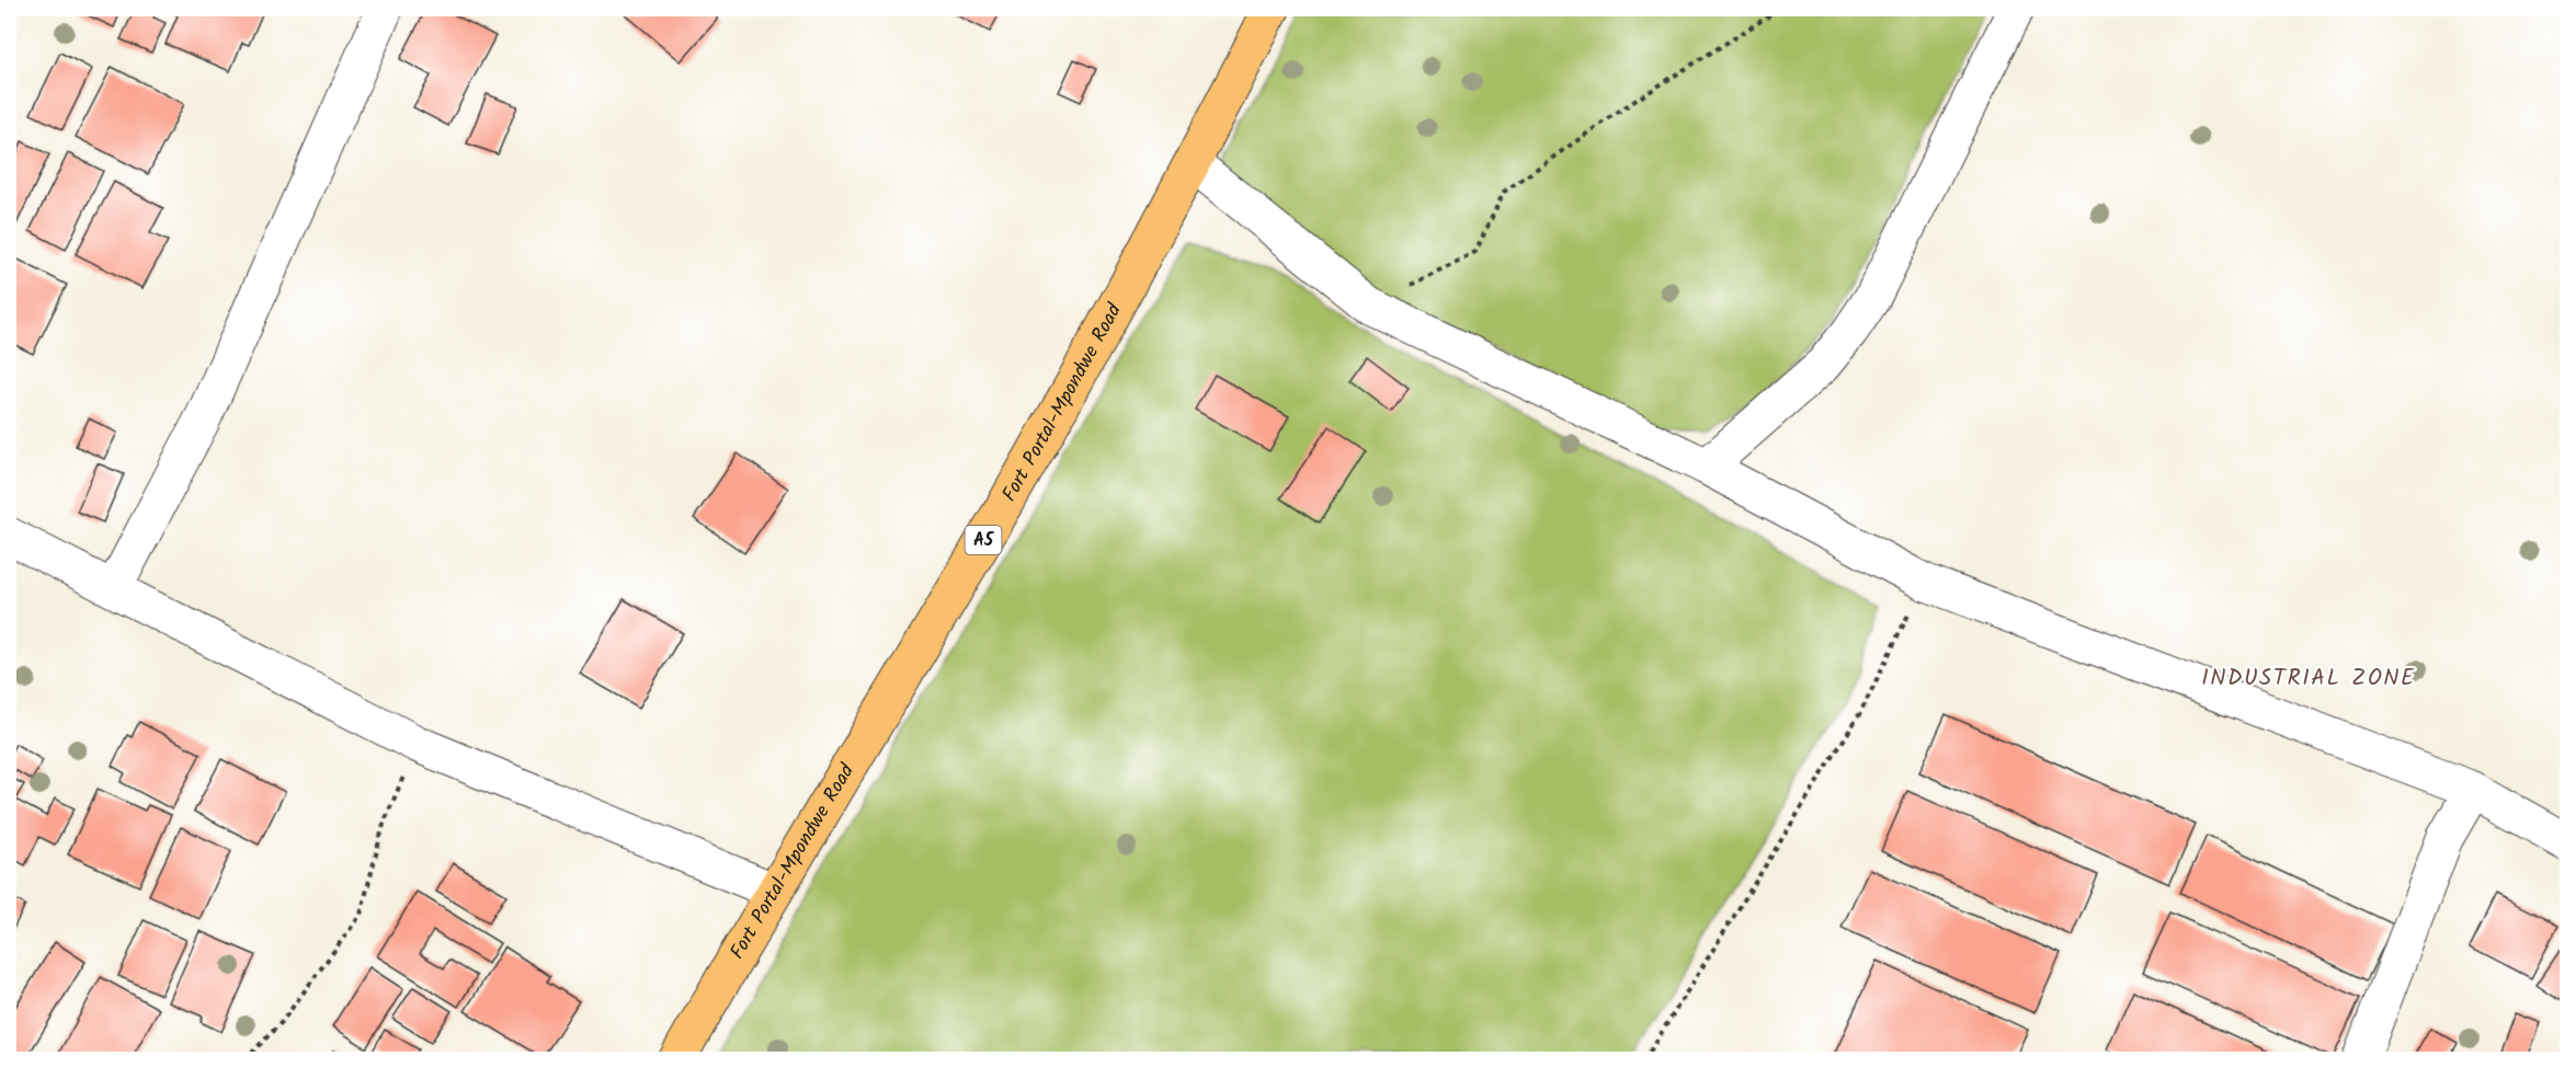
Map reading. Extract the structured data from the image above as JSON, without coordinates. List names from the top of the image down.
{
  "streets": {
    "highway": ["Fort Portal-Mpondwe Road", "A5"]
  },
  "districts": ["INDUSTRIAL ZONE"]
}
